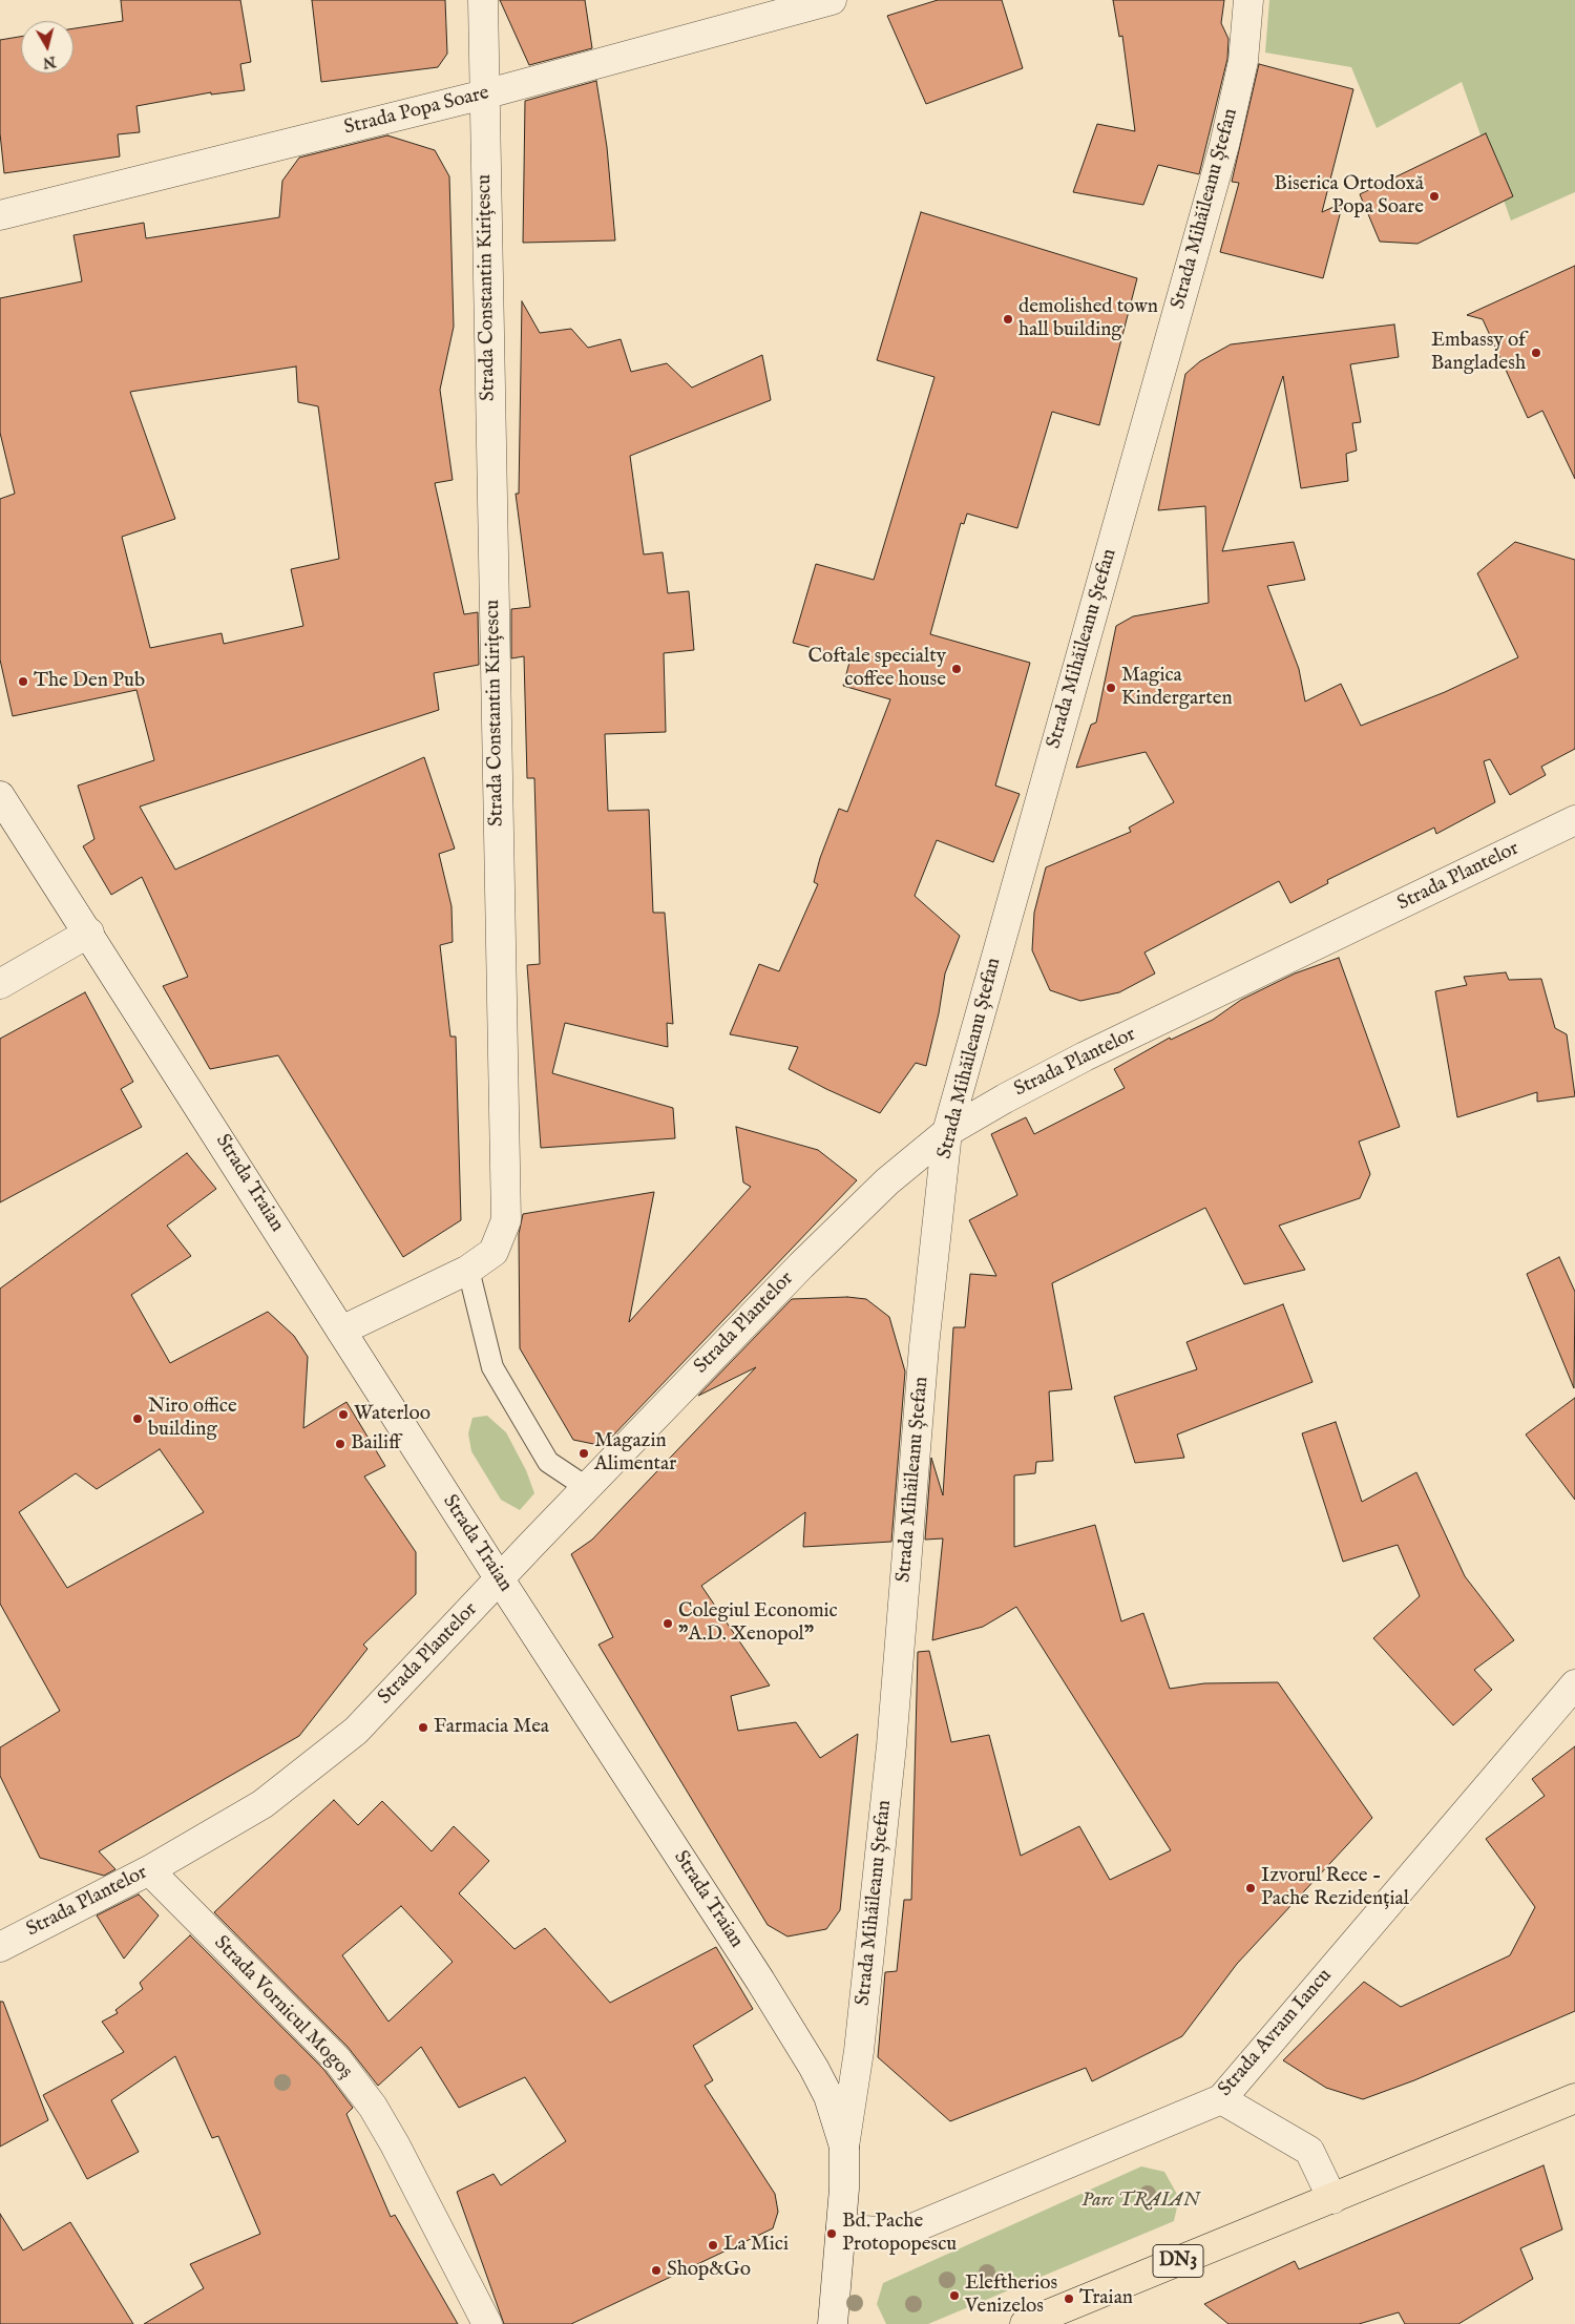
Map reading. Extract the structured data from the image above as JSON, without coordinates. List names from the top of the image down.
{
  "streets": {
    "main road": ["DN3"],
    "street": [
      "Strada Popa Soare",
      "Strada Mihăileanu Ștefan",
      "Strada Constantin Kirițescu",
      "Strada Plantelor",
      "Strada Traian",
      "Strada Vornicul Mogoș",
      "Strada Avram Iancu"
    ]
  },
  "crossings": [
    ["Strada Popa Soare", "Strada Constantin Kirițescu"],
    ["Strada Mihăileanu Ștefan", "Strada Plantelor"],
    ["Strada Mihăileanu Ștefan", "Strada Traian"],
    ["Strada Constantin Kirițescu", "Strada Traian"],
    ["Strada Plantelor", "Strada Traian"],
    ["Strada Plantelor", "Strada Vornicul Mogoș"],
    ["Strada Traian", "Strada Avram Iancu"]
  ],
  "parks": ["Parc TRAIAN"],
  "places": [
    "Biserica Ortodoxă Popa Soare",
    "demolished town hall building",
    "Embassy of Bangladesh",
    "Coftale specialty coffee house",
    "The Den Pub",
    "Magica Kindergarten",
    "Waterloo",
    "Niro office building",
    "Bailiff",
    "Magazin Alimentar",
    "Colegiul Economic \"A.D. Xenopol\"",
    "Farmacia Mea",
    "Izvorul Rece - Pache Rezidențial",
    "Bd. Pache Protopopescu",
    "La Mici",
    "Shop&Go",
    "Eleftherios Venizelos",
    "Traian"
  ],
  "north": "bottom"
}
